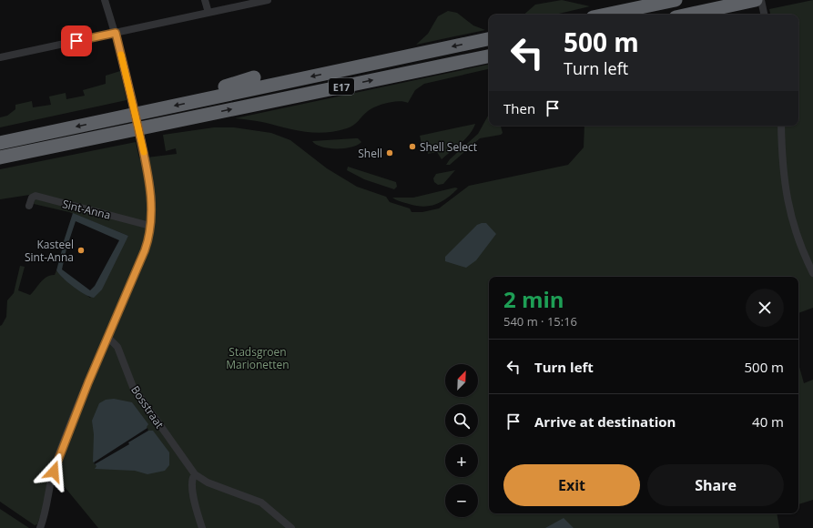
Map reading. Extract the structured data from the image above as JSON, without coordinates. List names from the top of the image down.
{
  "streets": {
    "highway": ["E17"],
    "street": ["Sint-Anna", "Bosstraat"]
  },
  "parks": ["Stadsgroen Marionetten"],
  "places": ["Shell Select", "Shell", "Kasteel Sint-Anna"],
  "north": "top right",
  "page": {
    "turn": ["500 m", "Turn left"],
    "then": "Then",
    "heading": ["2 min", "540 m · 15:16"],
    "list": [
      {
        "name": "Turn left",
        "value": "500 m"
      },
      {
        "name": "Arrive at destination",
        "value": "40 m"
      }
    ],
    "map_buttons": ["+", "−"],
    "buttons": ["Exit", "Share"]
  }
}
